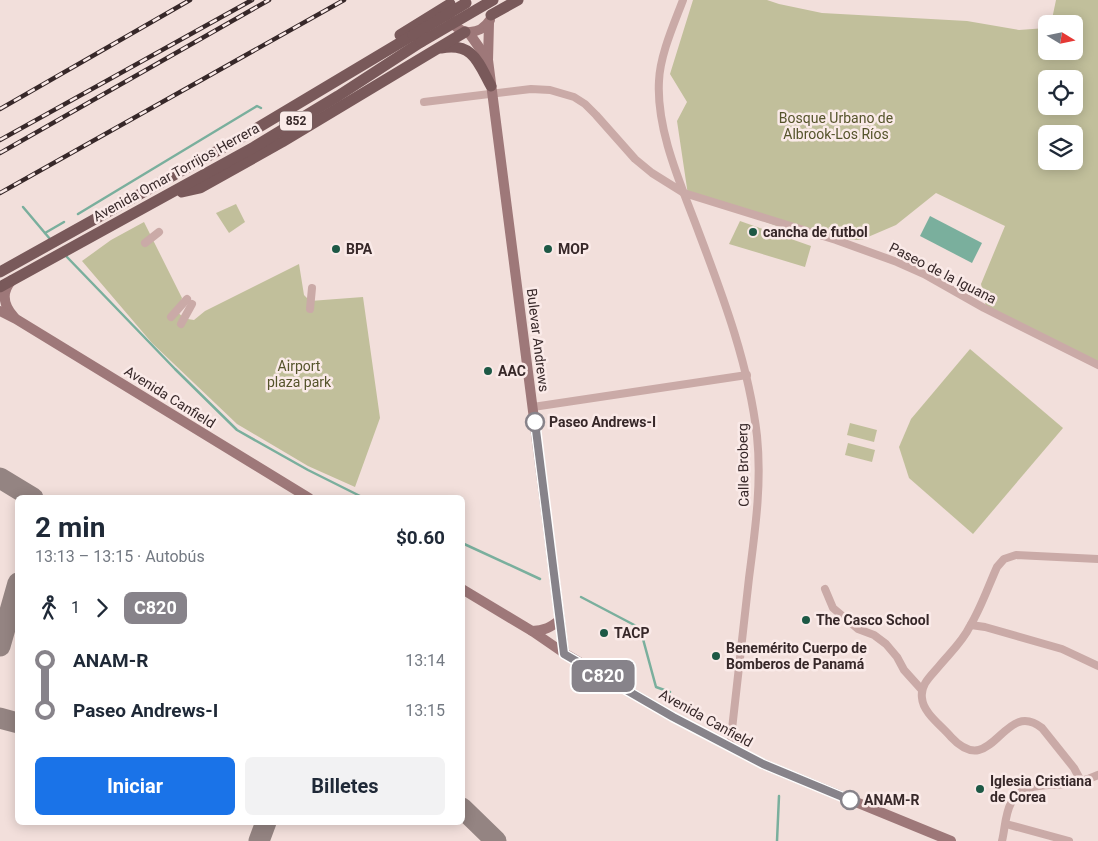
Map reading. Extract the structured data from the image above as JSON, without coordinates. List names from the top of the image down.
{
  "streets": {
    "main road": [
      "852",
      "Avenida Omar Torrijos Herrera",
      "Bulevar Andrews",
      "Avenida Canfield"
    ],
    "street": ["Paseo de la Iguana", "Calle Broberg"]
  },
  "crossings": [
    ["Paseo de la Iguana", "Bulevar Andrews"],
    ["Paseo de la Iguana", "Calle Broberg"],
    ["Bulevar Andrews", "Avenida Canfield"],
    ["Avenida Canfield", "Calle Broberg"]
  ],
  "parks": ["Bosque Urbano de Albrook-Los Ríos", "Airport plaza park"],
  "places": [
    "cancha de futbol",
    "BPA",
    "MOP",
    "AAC",
    "Paseo Andrews-I",
    "The Casco School",
    "TACP",
    "Benemérito Cuerpo de Bomberos de Panamá",
    "Iglesia Cristiana de Corea",
    "ANAM-R"
  ],
  "lines": ["bus line C820"],
  "north": "right",
  "page": {
    "on_map": "C820",
    "heading": ["2 min", "13:13 – 13:15 · Autobús", "$0.60"],
    "legs": ["1", "C820"],
    "list": [
      {
        "name": "ANAM-R",
        "value": "13:14"
      },
      {
        "name": "Paseo Andrews-I",
        "value": "13:15"
      }
    ],
    "buttons": ["Iniciar", "Billetes"]
  }
}
